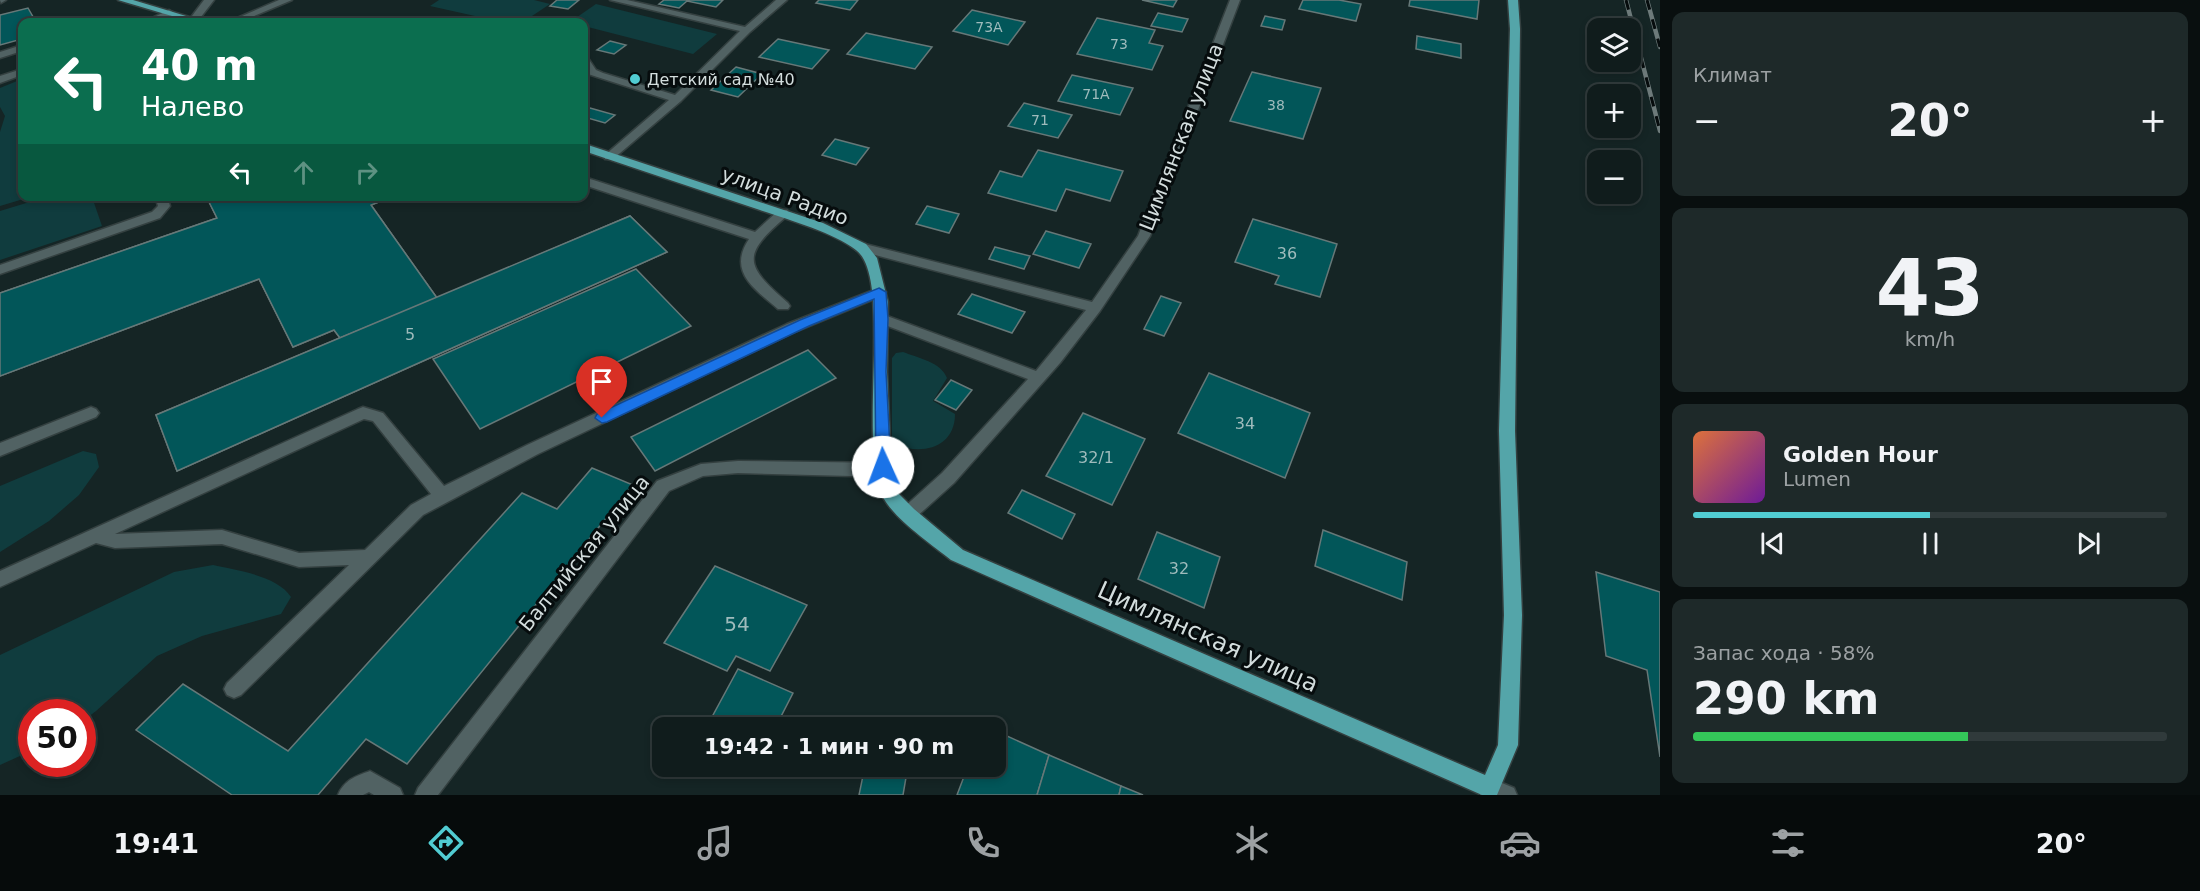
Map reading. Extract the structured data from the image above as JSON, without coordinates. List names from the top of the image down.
{
  "streets": {
    "main road": ["Цимлянская улица", "улица Радио"],
    "street": ["Балтийская улица"]
  },
  "crossings": [
    ["Цимлянская улица", "улица Радио"],
    ["Цимлянская улица", "Балтийская улица"],
    ["улица Радио", "Балтийская улица"]
  ],
  "places": ["Детский сад №40"],
  "house_numbers": [
    "73А",
    "73",
    "71А",
    "38",
    "71",
    "36",
    "5",
    "34",
    "32/1",
    "32",
    "54"
  ],
  "page": {
    "tile": [
      "Климат",
      ["43", "km/h"],
      ["Запас хода · 58%", "290 km"]
    ],
    "map_buttons": ["+", "−"],
    "turn": ["40 m", "Налево"],
    "heat": ["−", "20°", "+"],
    "song": ["Golden Hour", "Lumen"],
    "limit": "50",
    "trip": "19:42 · 1 мин · 90 m",
    "tabs": ["19:41", "20°"]
  }
}
